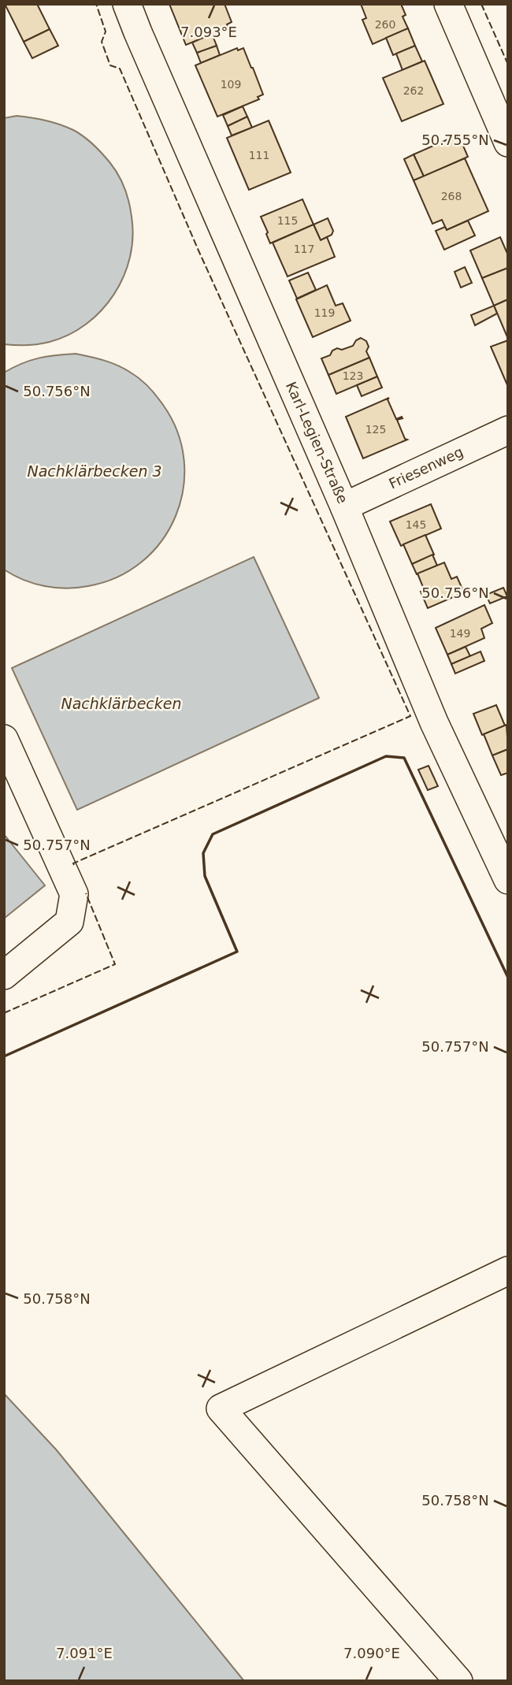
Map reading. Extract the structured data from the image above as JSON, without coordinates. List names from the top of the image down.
{
  "streets": {
    "street": ["Karl-Legien-Straße", "Friesenweg"]
  },
  "crossings": [
    ["Karl-Legien-Straße", "Friesenweg"]
  ],
  "water": ["Nachklärbecken 3", "Nachklärbecken"],
  "house_numbers": [
    "260",
    "109",
    "262",
    "111",
    "268",
    "115",
    "117",
    "119",
    "123",
    "125",
    "145",
    "149"
  ],
  "coordinates": [
    "7.093°E",
    "50.755°N",
    "50.756°N",
    "50.757°N",
    "50.758°N",
    "7.091°E",
    "7.090°E"
  ]
}
